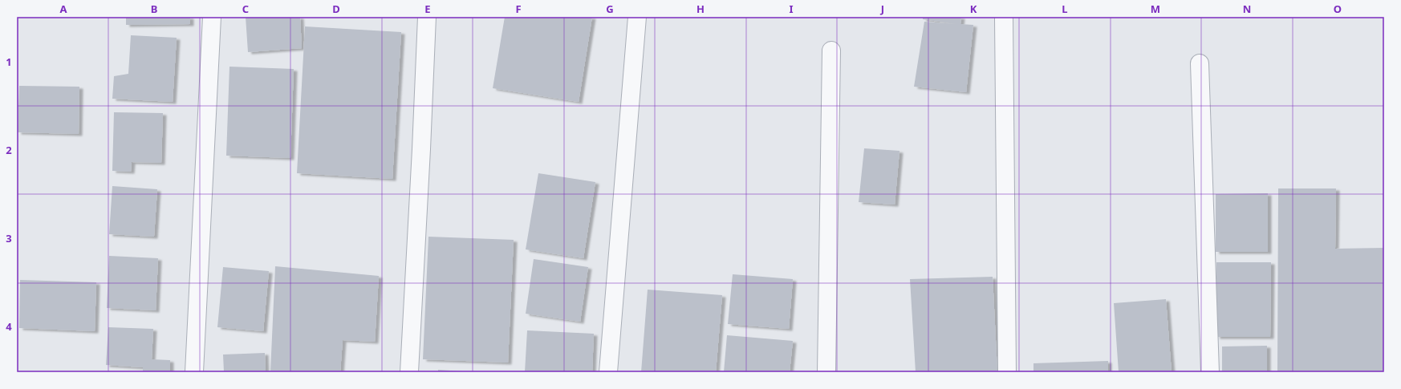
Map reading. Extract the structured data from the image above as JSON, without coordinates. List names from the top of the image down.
{
  "grid": {
    "columns": [
      "A",
      "B",
      "C",
      "D",
      "E",
      "F",
      "G",
      "H",
      "I",
      "J",
      "K",
      "L",
      "M",
      "N",
      "O"
    ],
    "rows": [
      "1",
      "2",
      "3",
      "4"
    ]
  }
}
